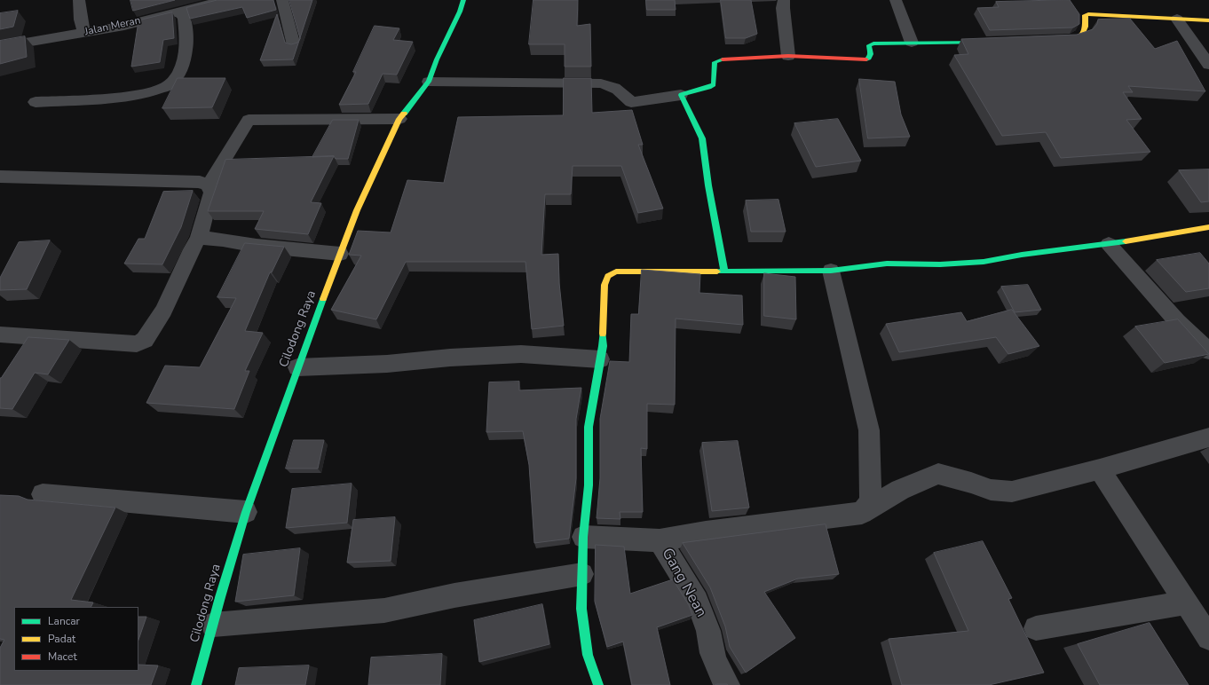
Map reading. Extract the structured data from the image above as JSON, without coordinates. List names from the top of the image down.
{
  "streets": {
    "street": ["Jalan Meran", "Cilodong Raya", "Gang Nean"]
  },
  "legend": ["Lancar", "Padat", "Macet"]
}
